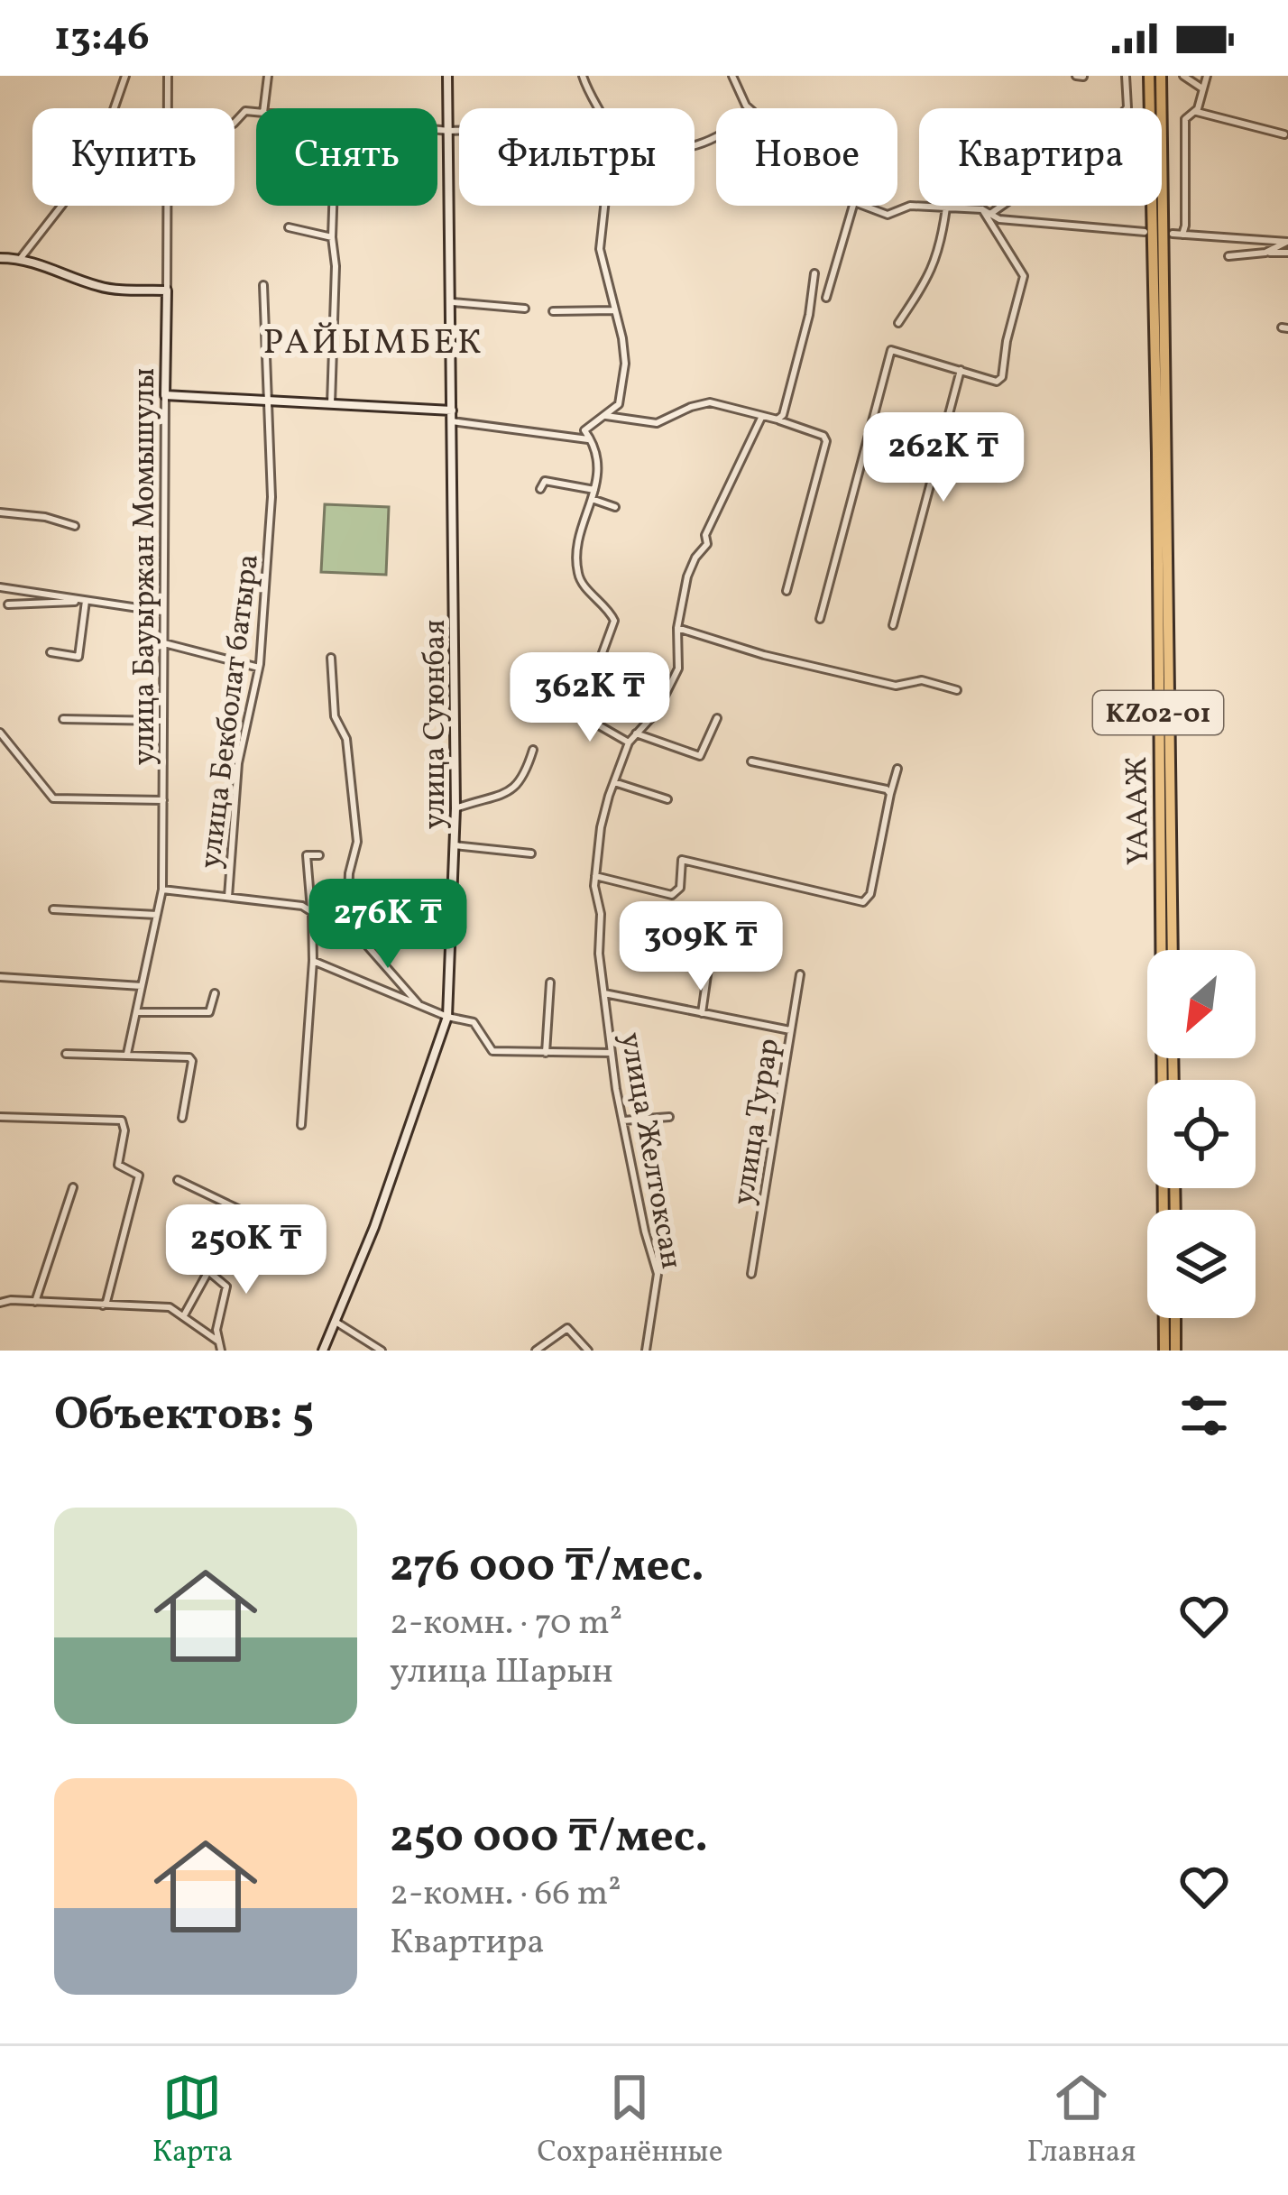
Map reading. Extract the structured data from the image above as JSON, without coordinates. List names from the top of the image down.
{
  "streets": {
    "highway": ["KZ02-01", "ҮАААЖ"],
    "main road": ["улица Бауыржан Момышулы", "улица Суюнбая"],
    "street": ["улица Бекболат батыра", "улица Турар", "улица Желтоксан"]
  },
  "districts": ["РАЙЫМБЕК"],
  "north": "bottom left",
  "page": {
    "status": "13:46",
    "chip": [
      "Купить",
      "Снять",
      "Фильтры",
      "Новое",
      "Квартира"
    ],
    "price": [
      "262K ₸",
      "362K ₸",
      "276K ₸",
      "309K ₸",
      "250K ₸"
    ],
    "heading": "Объектов: 5",
    "list": [
      {
        "name": "276 000 ₸/мес.",
        "note": "2-комн. · 70 m² · улица Шарын"
      },
      {
        "name": "250 000 ₸/мес.",
        "note": "2-комн. · 66 m² · Квартира"
      }
    ],
    "tabs": ["Карта", "Сохранённые", "Главная"]
  }
}
